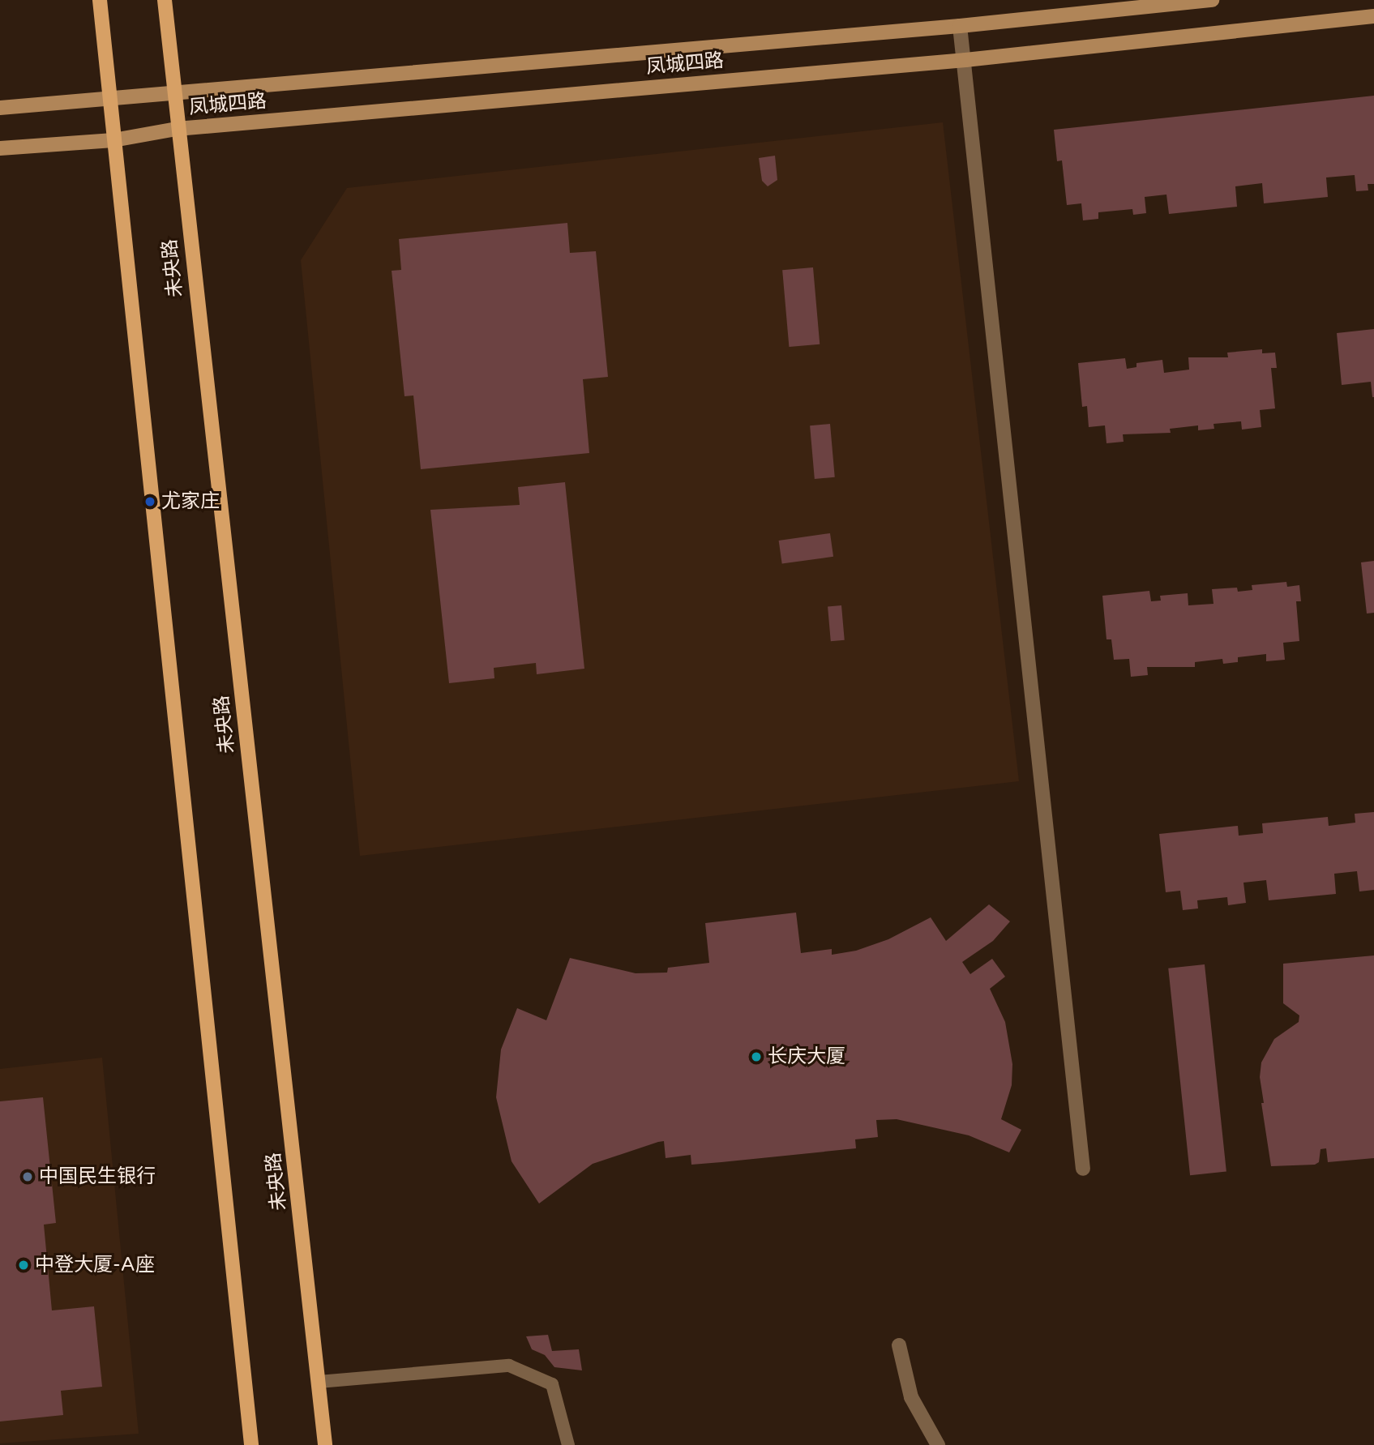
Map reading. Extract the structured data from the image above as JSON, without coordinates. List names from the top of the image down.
{
  "streets": {
    "main road": ["未央路"],
    "street": ["凤城四路"]
  },
  "crossings": [
    ["凤城四路", "未央路"]
  ],
  "places": [
    "尤家庄",
    "长庆大厦",
    "中国民生银行",
    "中登大厦-A座"
  ]
}
